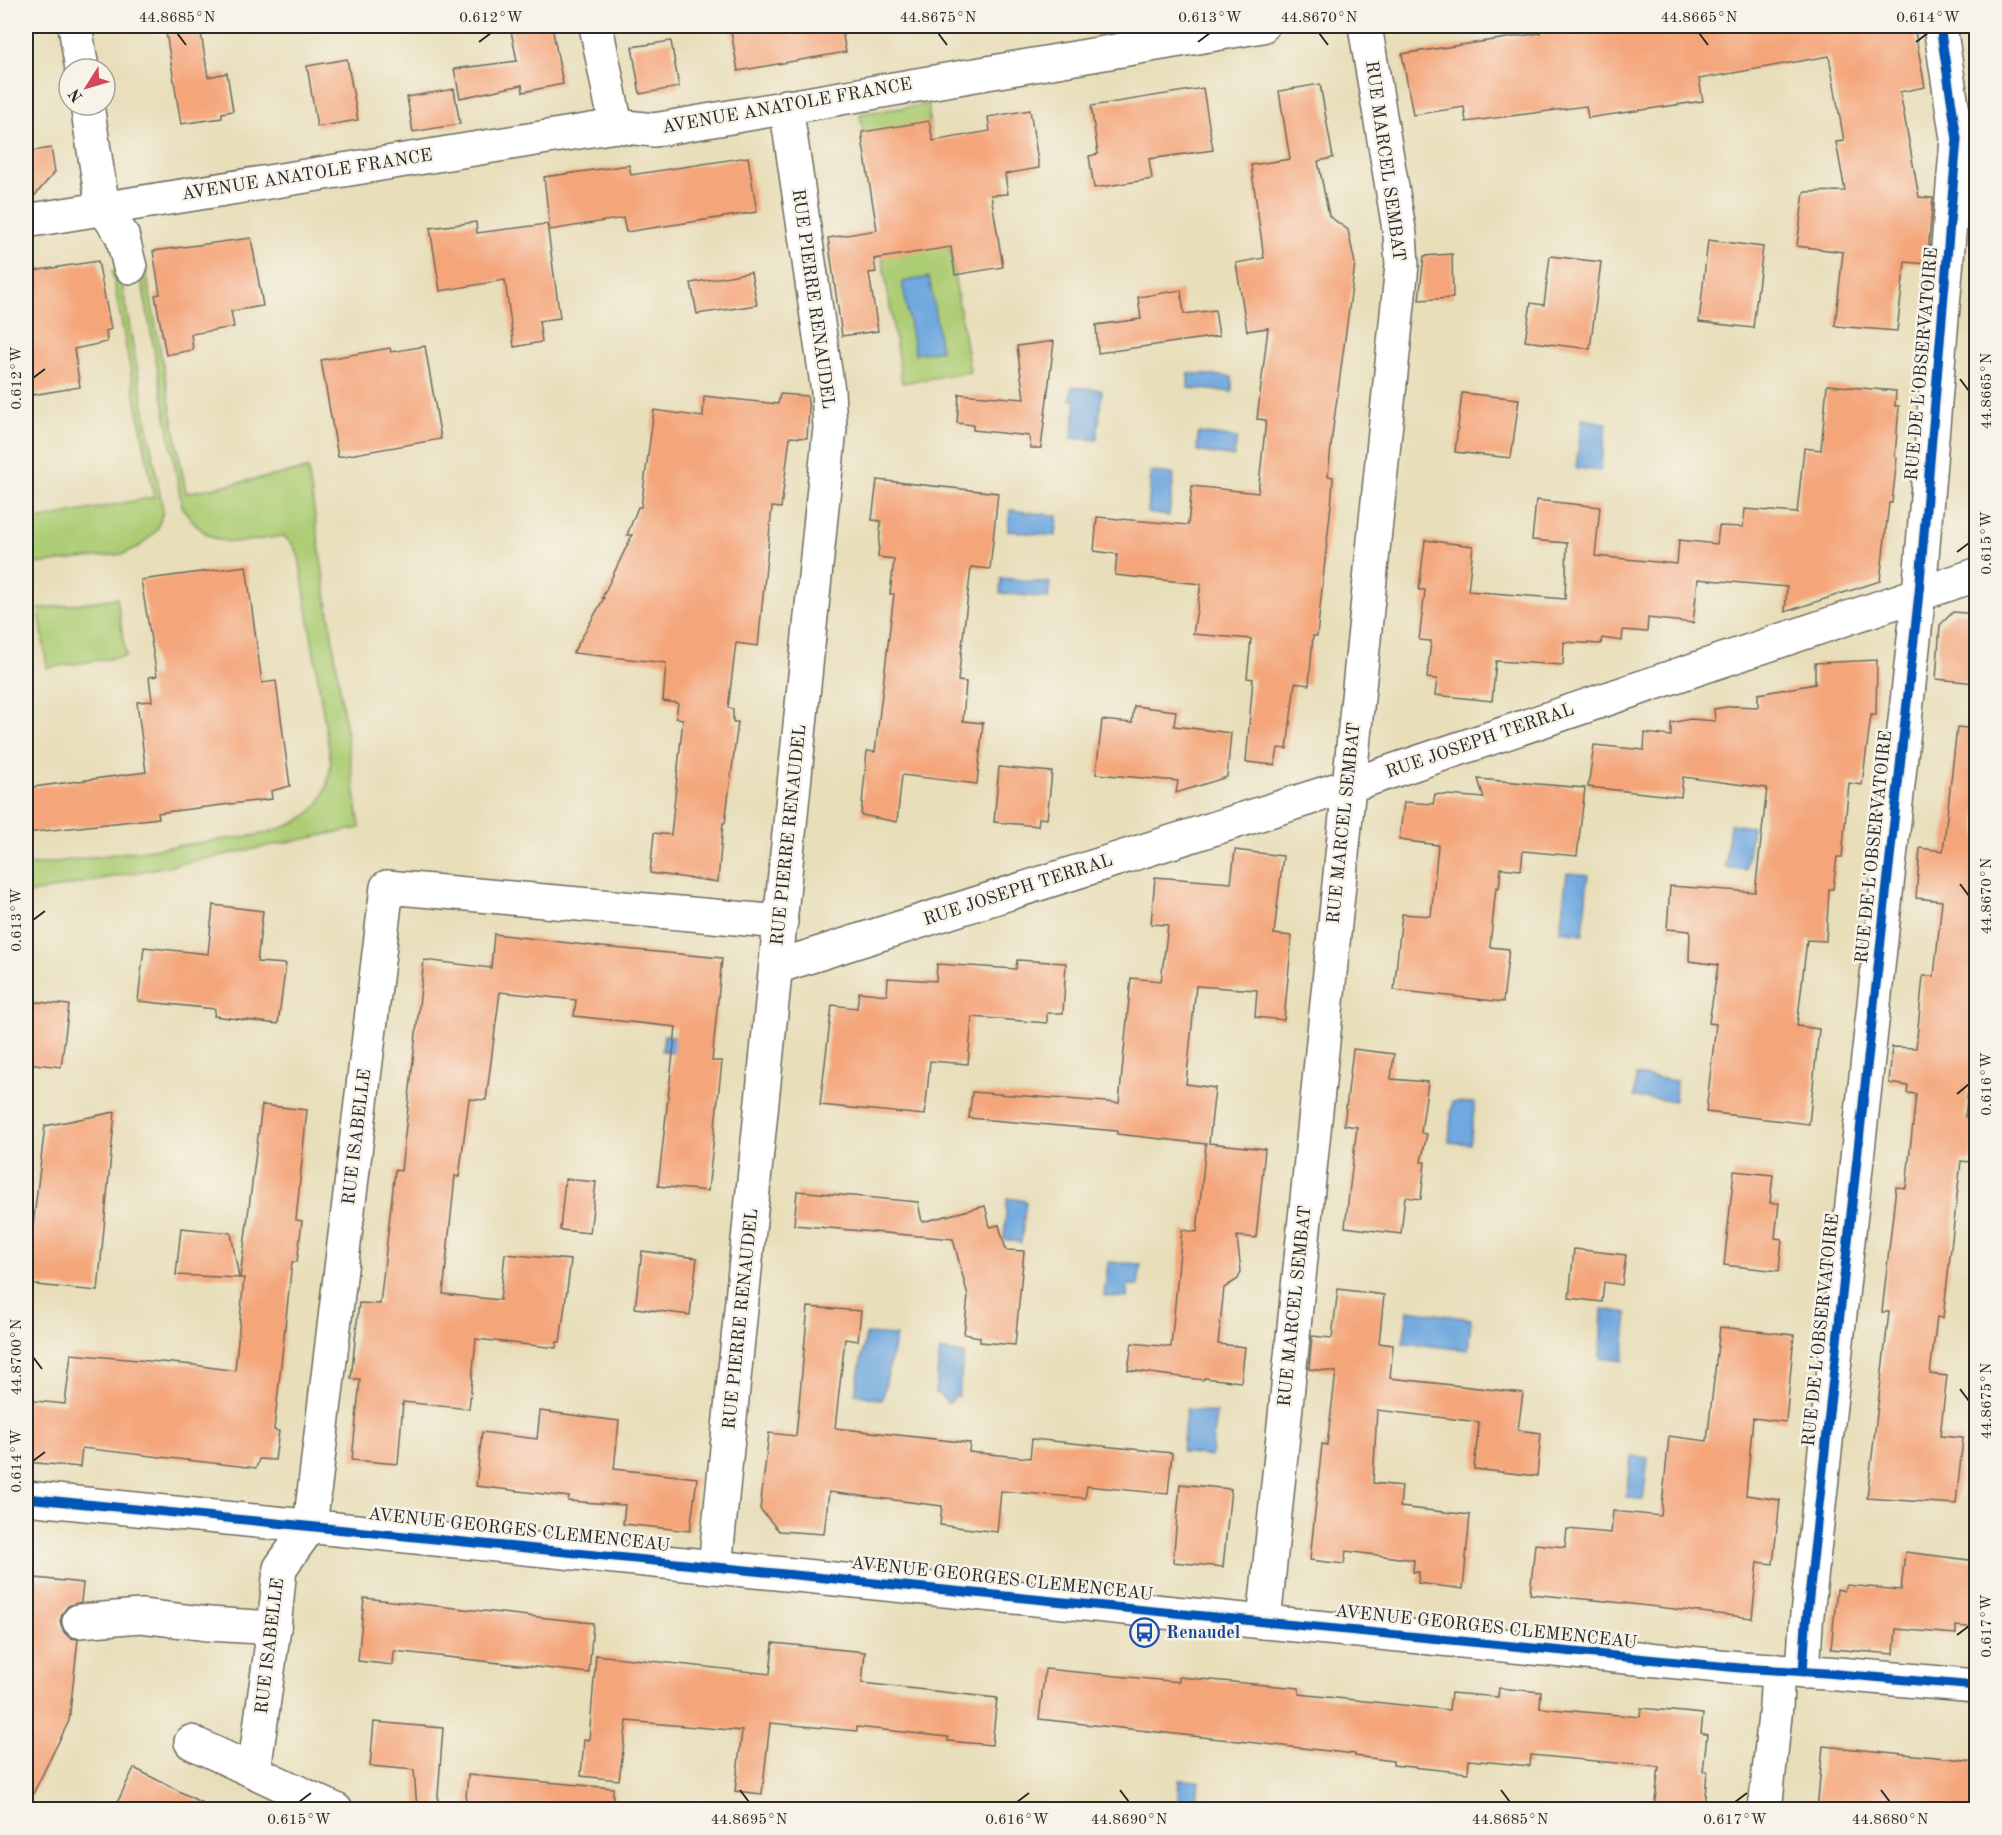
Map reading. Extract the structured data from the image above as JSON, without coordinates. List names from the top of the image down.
{
  "streets": {
    "street": [
      "AVENUE ANATOLE FRANCE",
      "RUE MARCEL SEMBAT",
      "RUE PIERRE RENAUDEL",
      "RUE DE L'OBSERVATOIRE",
      "RUE JOSEPH TERRAL",
      "RUE ISABELLE",
      "AVENUE GEORGES CLEMENCEAU"
    ]
  },
  "crossings": [
    ["AVENUE ANATOLE FRANCE", "RUE PIERRE RENAUDEL"],
    ["RUE MARCEL SEMBAT", "RUE JOSEPH TERRAL"],
    ["RUE MARCEL SEMBAT", "AVENUE GEORGES CLEMENCEAU"],
    ["RUE PIERRE RENAUDEL", "RUE JOSEPH TERRAL"],
    ["RUE PIERRE RENAUDEL", "RUE ISABELLE"],
    ["RUE PIERRE RENAUDEL", "AVENUE GEORGES CLEMENCEAU"],
    ["RUE DE L'OBSERVATOIRE", "RUE JOSEPH TERRAL"],
    ["RUE DE L'OBSERVATOIRE", "AVENUE GEORGES CLEMENCEAU"],
    ["RUE ISABELLE", "AVENUE GEORGES CLEMENCEAU"]
  ],
  "places": {
    "bus stop": ["Renaudel"]
  },
  "north": "bottom left",
  "coordinates": [
    "44.8685°N",
    "0.612°W",
    "44.8675°N",
    "0.613°W",
    "44.8670°N",
    "44.8665°N",
    "0.614°W",
    "0.615°W",
    "0.616°W",
    "44.8700°N",
    "0.617°W",
    "44.8695°N",
    "44.8690°N",
    "44.8680°N"
  ]
}
